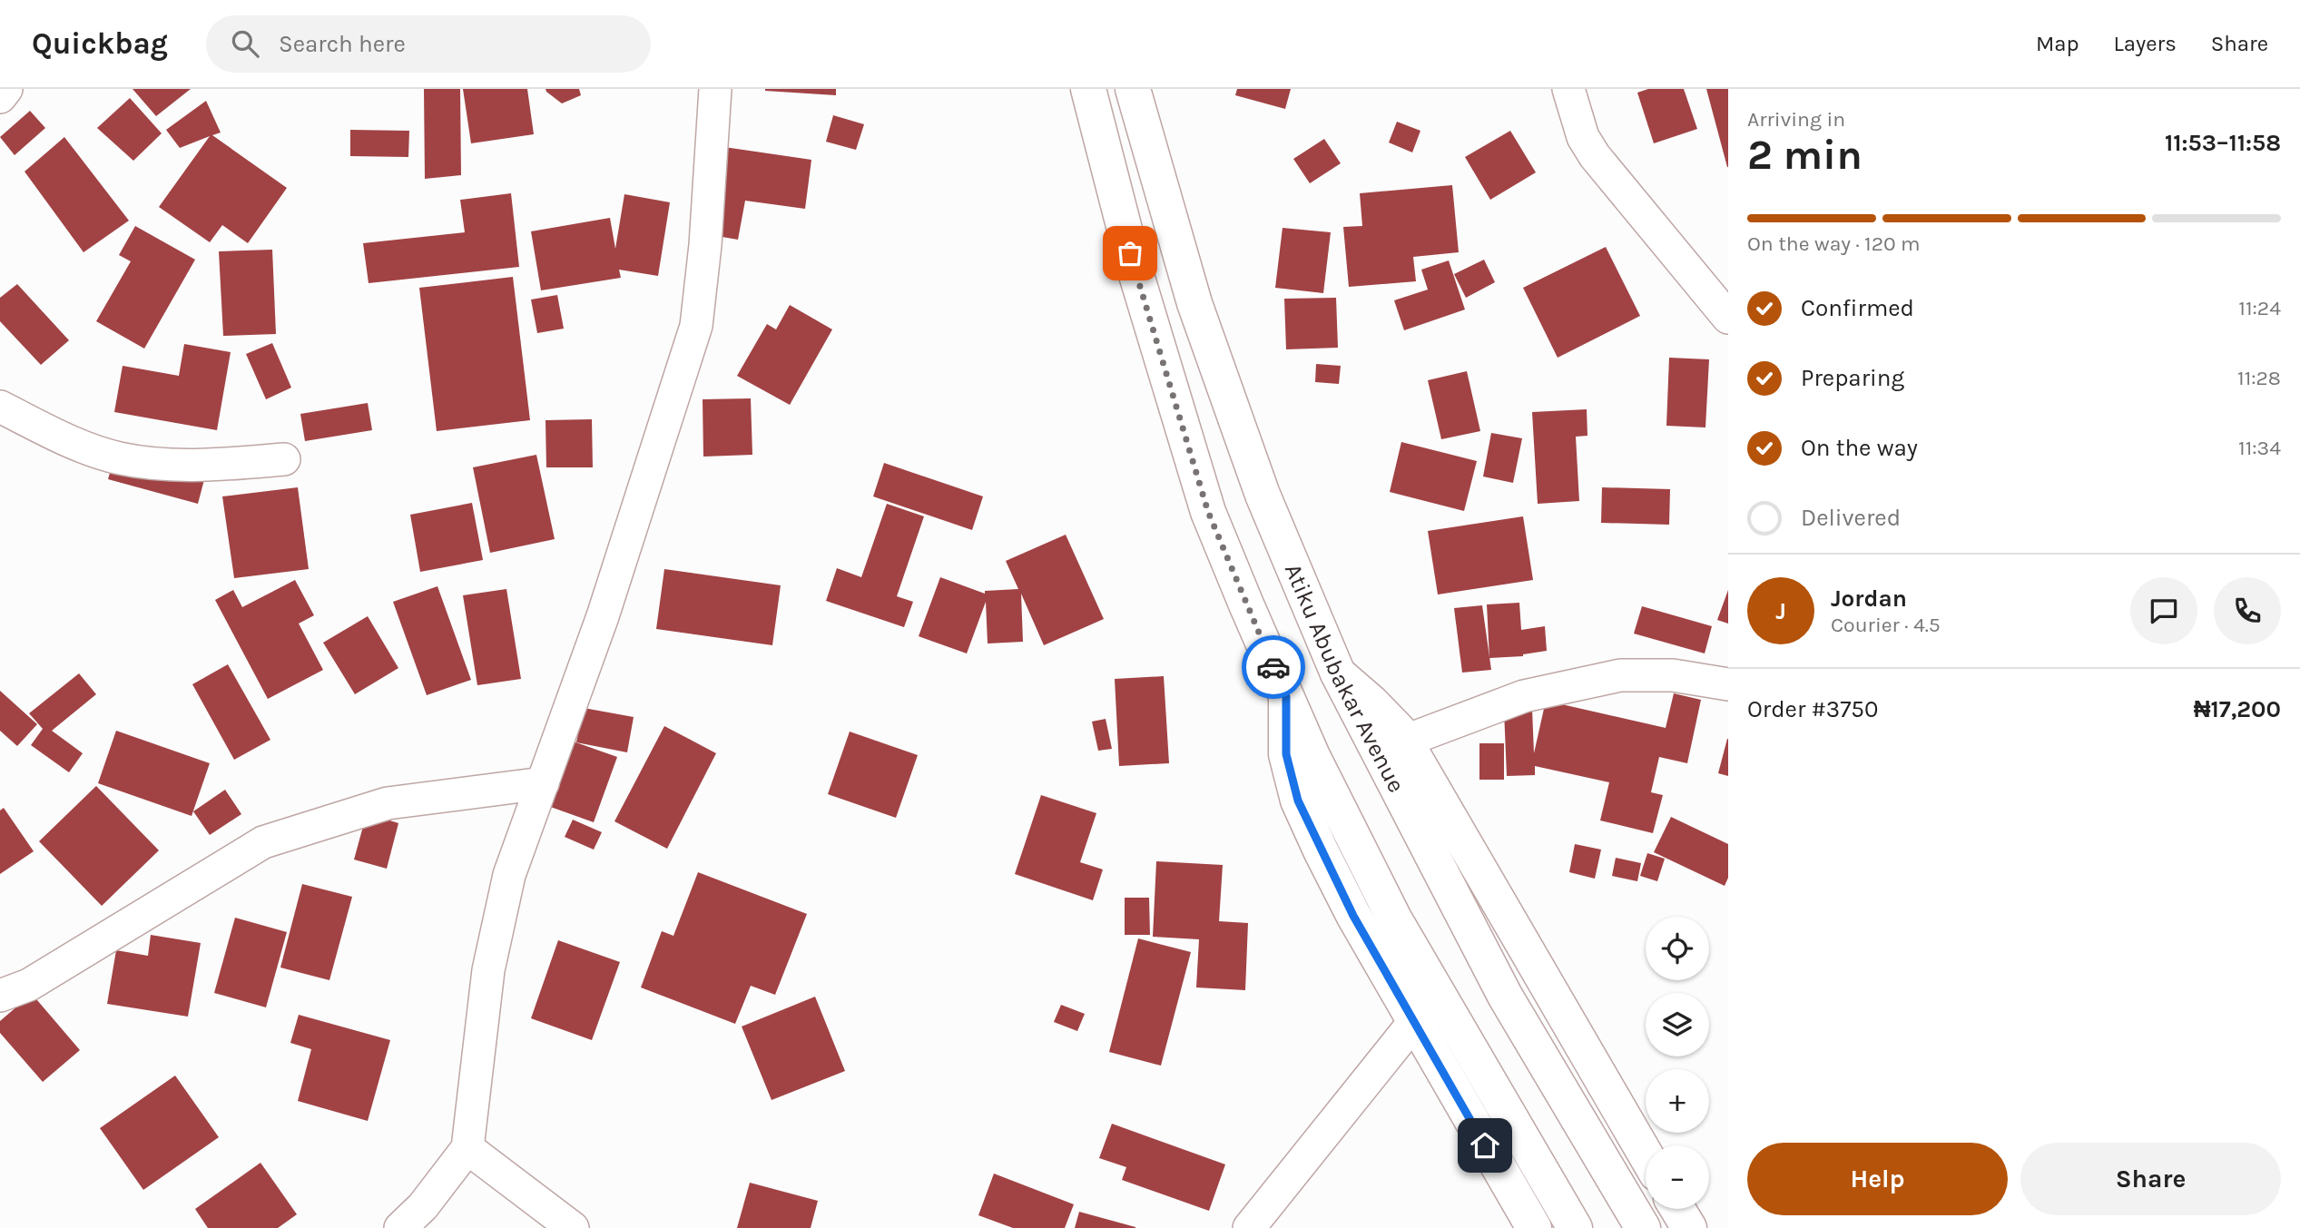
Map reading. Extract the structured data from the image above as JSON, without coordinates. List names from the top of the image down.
{
  "streets": {
    "main road": ["Atiku Abubakar Avenue"]
  },
  "page": {
    "header": "Quickbag",
    "search": "Search here",
    "nav": ["Map", "Layers", "Share"],
    "heading": ["2 min", "Arriving in", "11:53–11:58"],
    "panel": [
      "Jordan",
      "Courier · 4.5",
      "Order #3750",
      "₦17,200"
    ],
    "bar": "On the way · 120 m",
    "list": [
      ["Confirmed", "11:24"],
      ["Preparing", "11:28"],
      ["On the way", "11:34"],
      "Delivered"
    ],
    "round": "J",
    "map_buttons": ["+", "−"],
    "buttons": ["Help", "Share"]
  }
}
